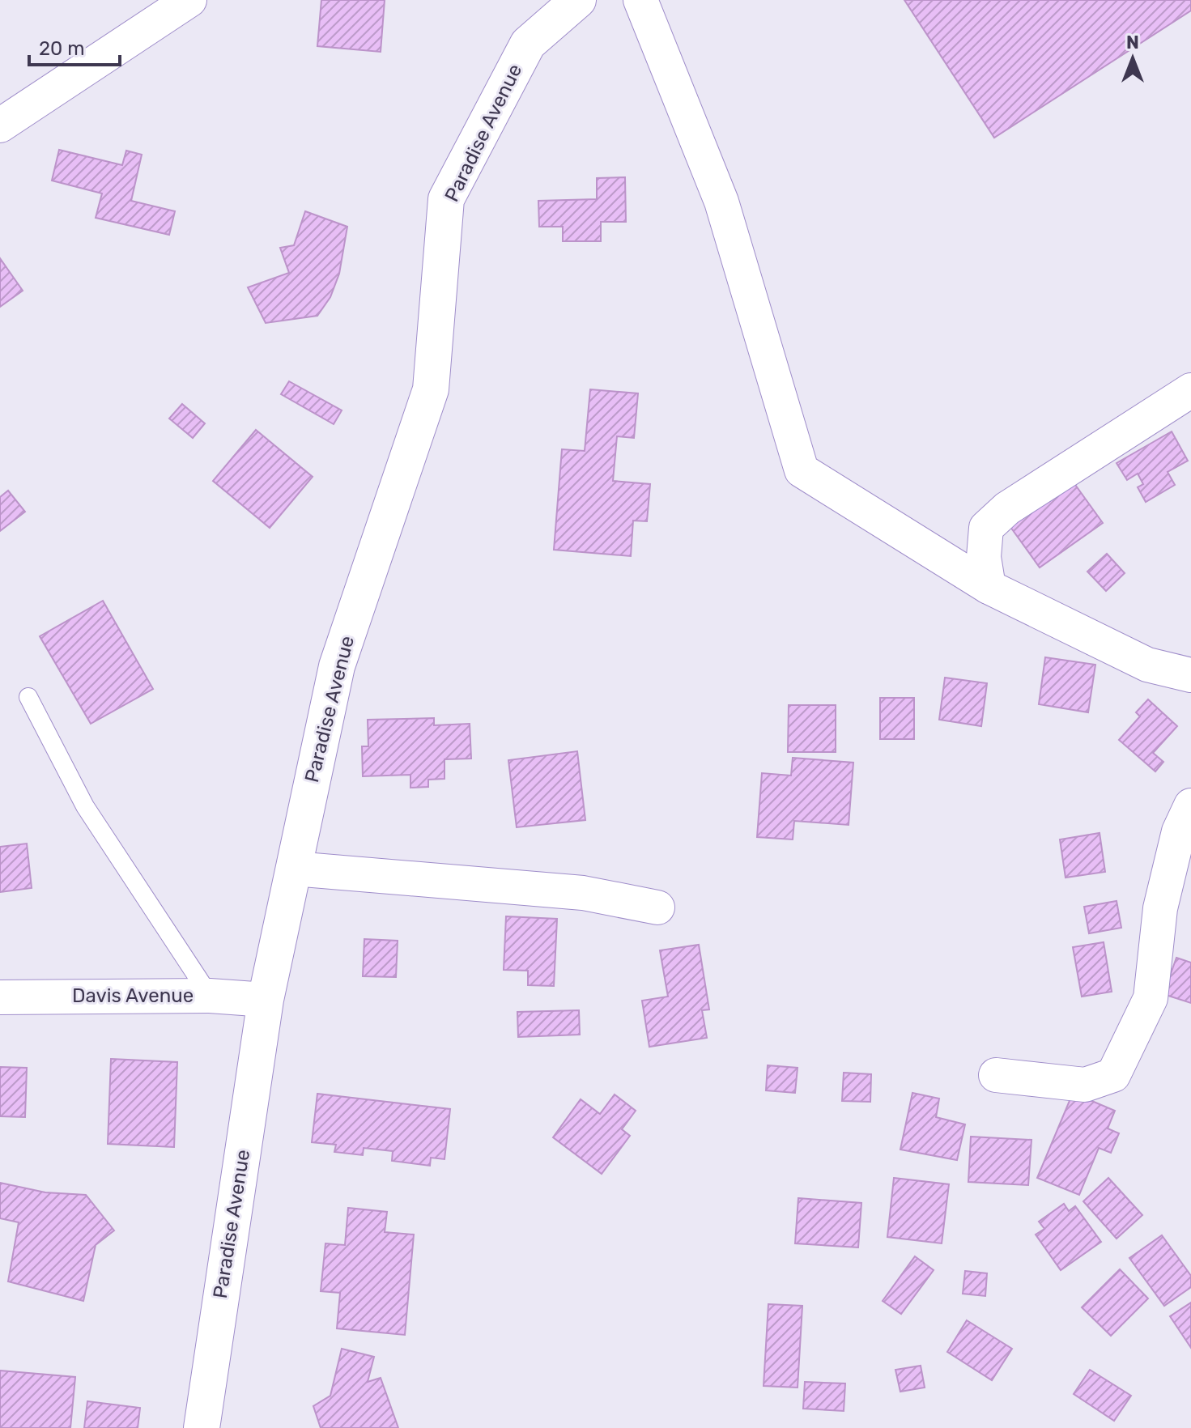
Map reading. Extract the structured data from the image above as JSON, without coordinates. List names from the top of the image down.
{
  "streets": {
    "street": ["Paradise Avenue", "Davis Avenue"]
  },
  "crossings": [
    ["Paradise Avenue", "Davis Avenue"]
  ],
  "scale_bar": "20 m",
  "north": "top"
}
